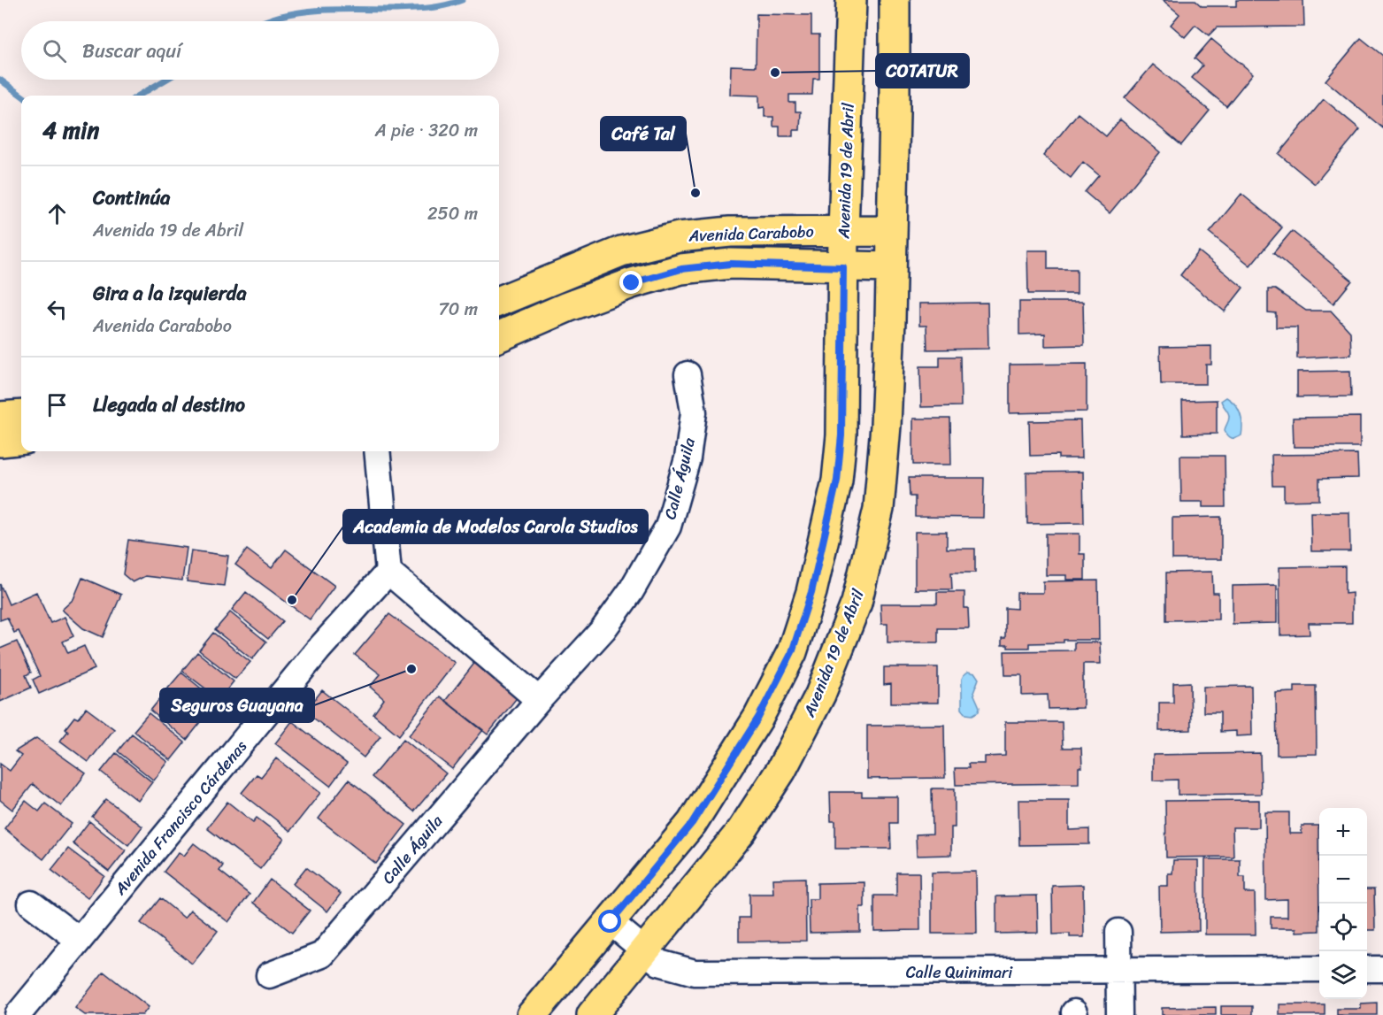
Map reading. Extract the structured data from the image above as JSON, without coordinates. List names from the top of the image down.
{
  "streets": {
    "main road": ["Avenida 19 de Abril", "Avenida Carabobo"],
    "street": ["Calle Águila", "Avenida Francisco Cárdenas", "Calle Quinimari"]
  },
  "crossings": [
    ["Avenida 19 de Abril", "Avenida Carabobo"],
    ["Avenida 19 de Abril", "Calle Quinimari"]
  ],
  "places": [
    "COTATUR",
    "Café Tal",
    "Academia de Modelos Carola Studios",
    "Seguros Guayana"
  ],
  "page": {
    "search": "Buscar aquí",
    "heading": ["4 min", "A pie · 320 m"],
    "list": [
      ["Continúa", "Avenida 19 de Abril", "250 m"],
      ["Gira a la izquierda", "Avenida Carabobo", "70 m"],
      "Llegada al destino"
    ],
    "map_buttons": ["+", "−"]
  }
}
